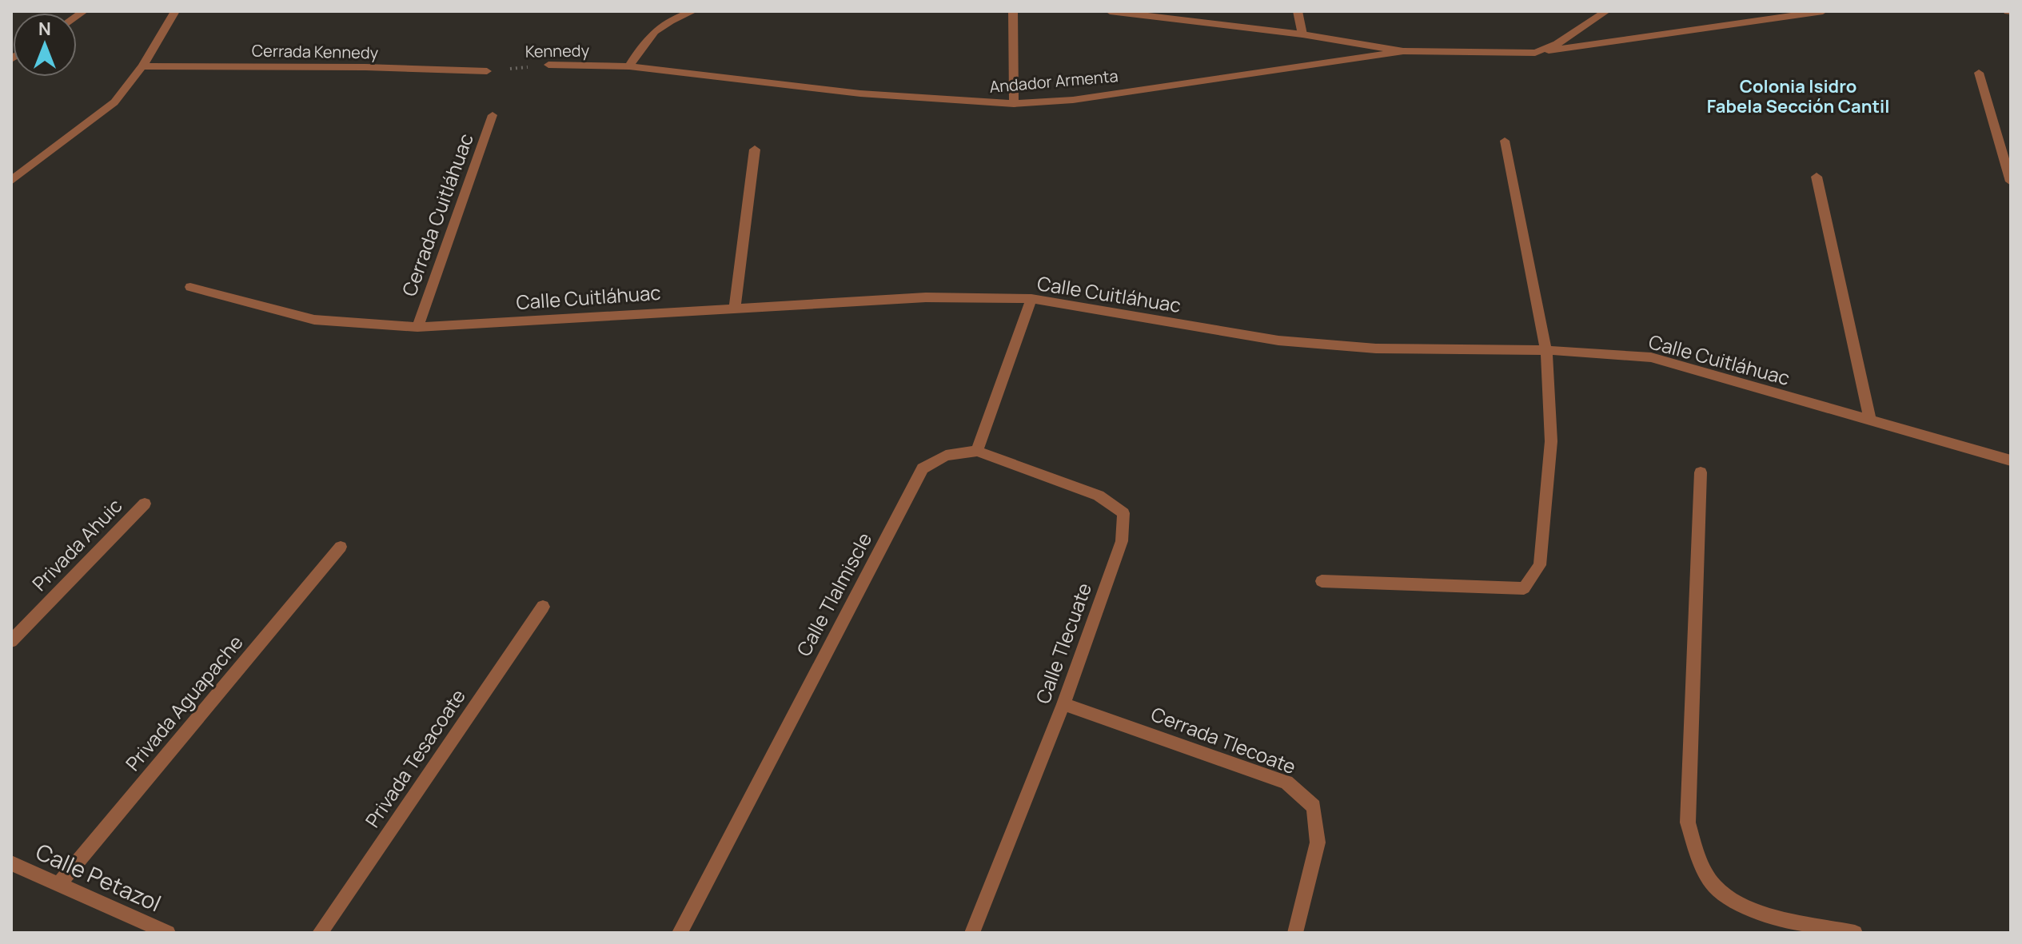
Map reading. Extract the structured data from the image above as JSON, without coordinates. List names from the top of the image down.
{
  "streets": {
    "street": [
      "Kennedy",
      "Cerrada Kennedy",
      "Andador Armenta",
      "Cerrada Cuitláhuac",
      "Calle Cuitláhuac",
      "Privada Ahuic",
      "Calle Tlalmiscle",
      "Calle Tlecuate",
      "Privada Aguapache",
      "Cerrada Tlecoate",
      "Privada Tesacoate",
      "Calle Petazol"
    ]
  },
  "crossings": [
    ["Kennedy", "Cerrada Kennedy"],
    ["Kennedy", "Andador Armenta"],
    ["Cerrada Cuitláhuac", "Calle Cuitláhuac"],
    ["Calle Tlalmiscle", "Calle Tlecuate"],
    ["Calle Tlecuate", "Cerrada Tlecoate"],
    ["Privada Aguapache", "Calle Petazol"]
  ],
  "districts": ["Colonia Isidro Fabela Sección Cantil"],
  "north": "top"
}
